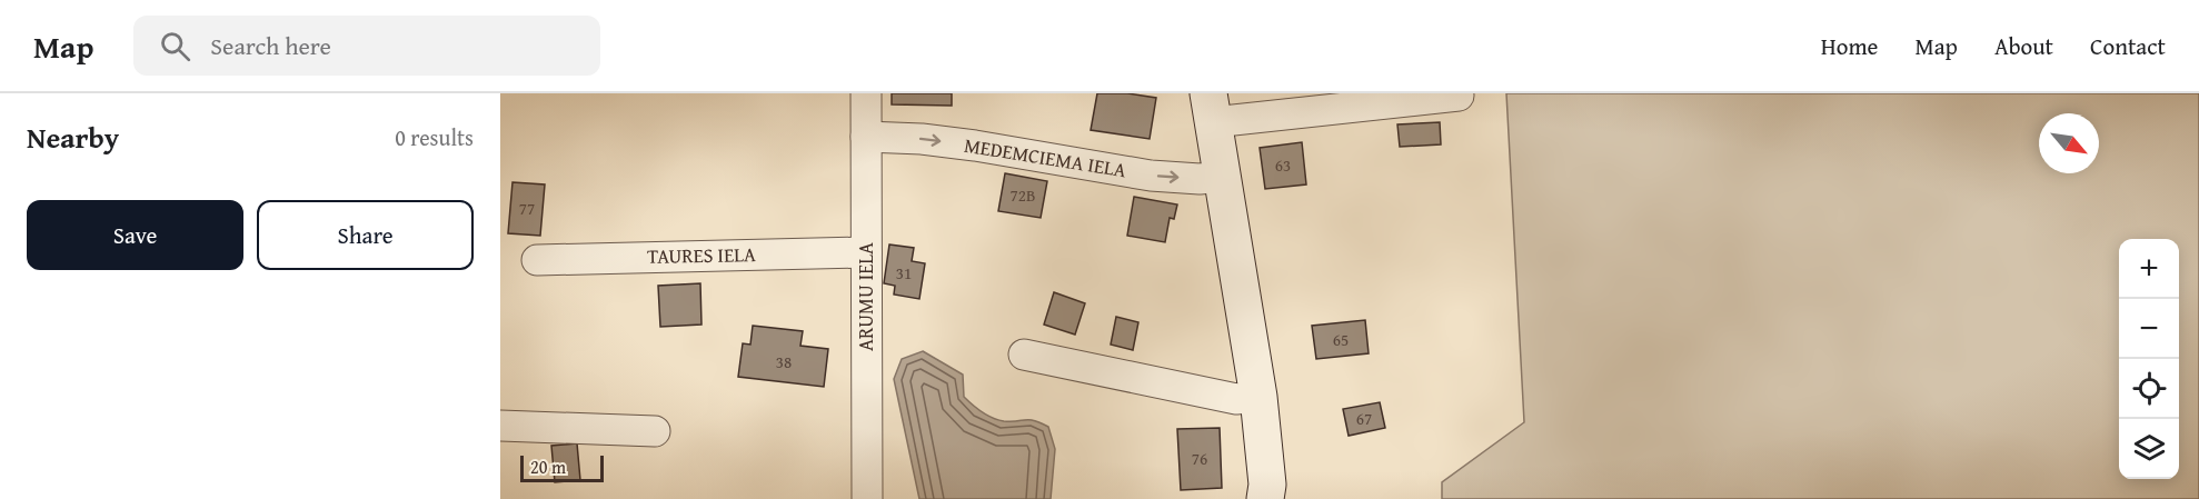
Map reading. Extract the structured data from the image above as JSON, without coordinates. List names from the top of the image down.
{
  "streets": {
    "street": ["MEDEMCIEMA IELA", "TAURES IELA", "ARUMU IELA"]
  },
  "crossings": [
    ["MEDEMCIEMA IELA", "ARUMU IELA"],
    ["TAURES IELA", "ARUMU IELA"]
  ],
  "house_numbers": [
    "63",
    "72B",
    "77",
    "31",
    "65",
    "38",
    "67",
    "76"
  ],
  "scale_bar": "20 m",
  "north": "bottom right",
  "page": {
    "header": "Map",
    "search": "Search here",
    "nav": [
      "Home",
      "Map",
      "About",
      "Contact"
    ],
    "heading": ["Nearby", "0 results"],
    "buttons": ["Save", "Share"],
    "map_buttons": ["+", "−"],
    "scale": "20 m"
  }
}
